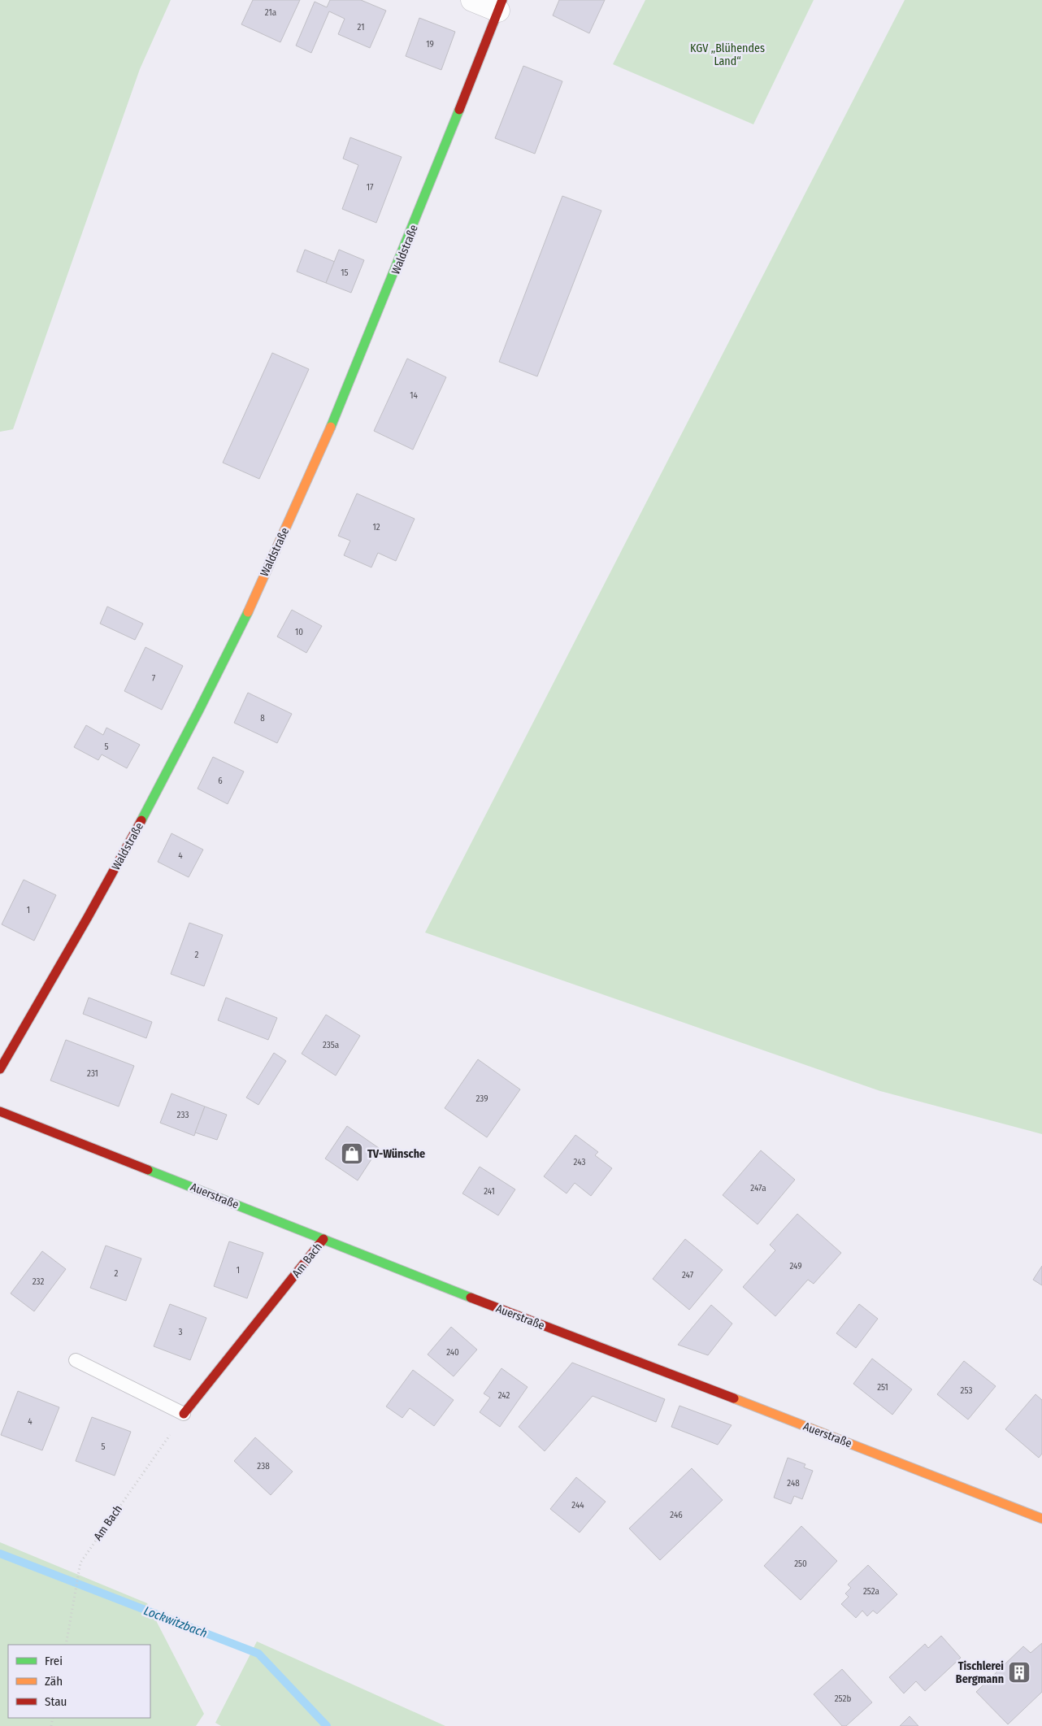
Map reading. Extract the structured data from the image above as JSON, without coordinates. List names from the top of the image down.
{
  "streets": {
    "street": ["Waldstraße", "Auerstraße", "Am Bach"]
  },
  "crossings": [
    ["Auerstraße", "Am Bach"]
  ],
  "water": ["Lockwitzbach"],
  "parks": ["KGV „Blühendes Land“"],
  "places": {
    "shop": ["TV-Wünsche"],
    "building": ["Tischlerei Bergmann"]
  },
  "house_numbers": [
    "21a",
    "21",
    "19",
    "17",
    "15",
    "14",
    "12",
    "10",
    "7",
    "8",
    "5",
    "6",
    "4",
    "1",
    "2",
    "235a",
    "231",
    "239",
    "233",
    "243",
    "247a",
    "241",
    "249",
    "1",
    "2",
    "247",
    "232",
    "3",
    "240",
    "251",
    "253",
    "242",
    "4",
    "5",
    "238",
    "248",
    "244",
    "246",
    "250",
    "252a",
    "252b"
  ],
  "legend": ["Frei", "Zäh", "Stau"]
}
